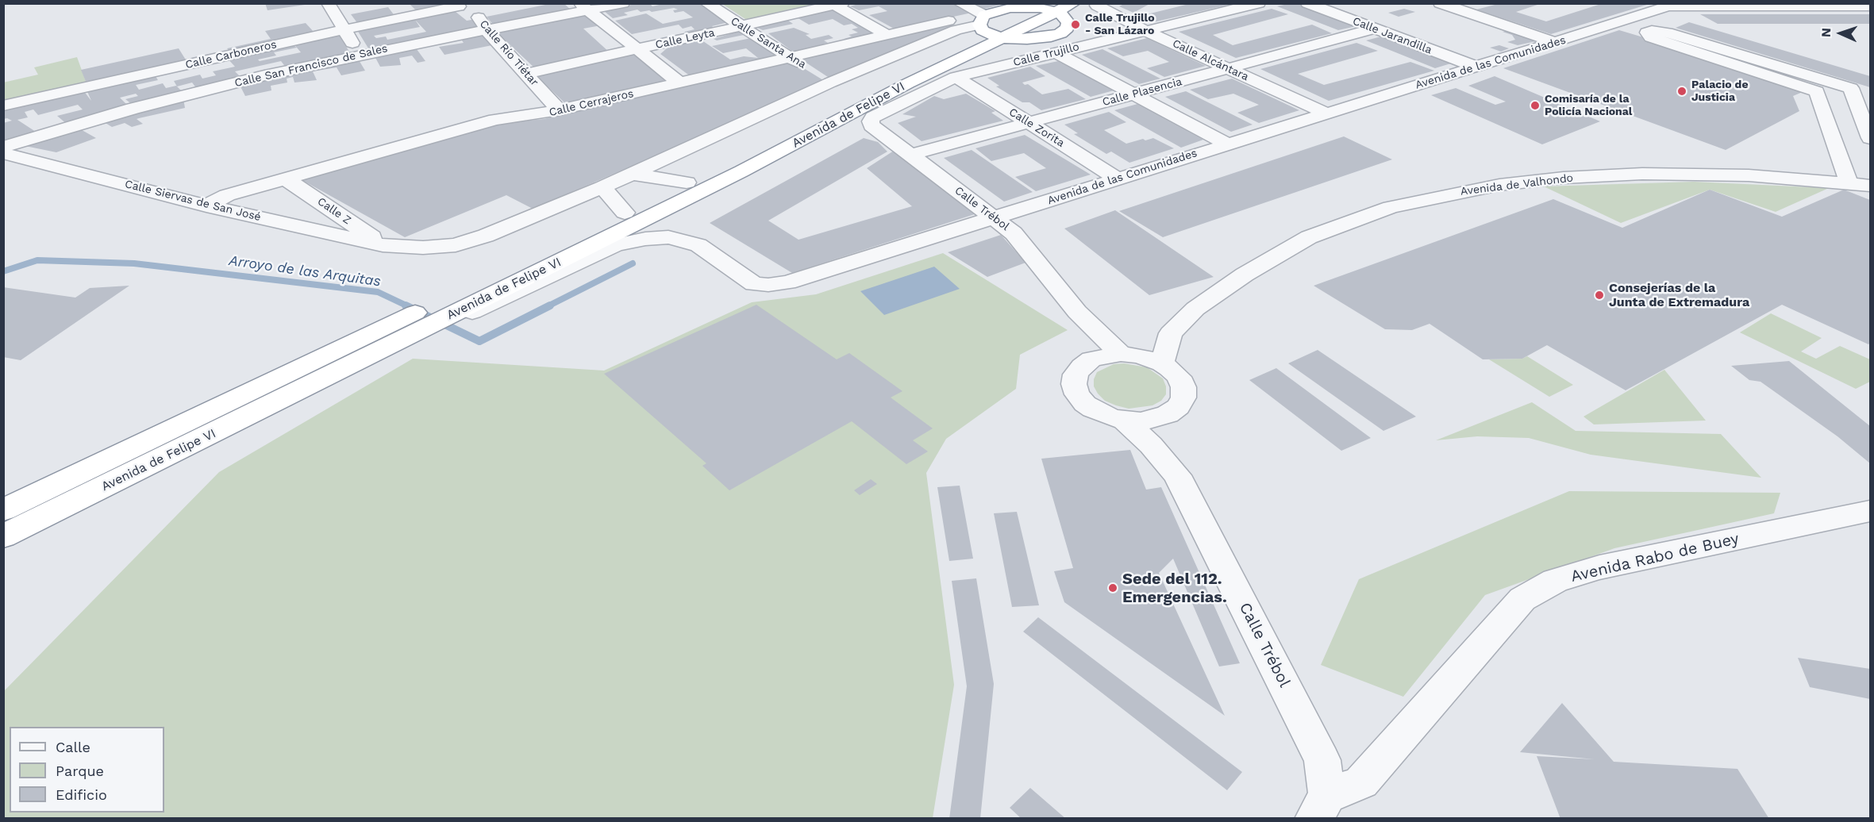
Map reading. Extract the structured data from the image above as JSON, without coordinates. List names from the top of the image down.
{
  "streets": {
    "highway": ["Avenida de Felipe VI"],
    "street": [
      "Calle Jarandilla",
      "Calle Leyta",
      "Calle Santa Ana",
      "Calle Río Tiétar",
      "Calle Carboneros",
      "Calle Trujillo",
      "Calle Alcántara",
      "Avenida de las Comunidades",
      "Calle San Francisco de Sales",
      "Calle Plasencia",
      "Calle Cerrajeros",
      "Calle Zorita",
      "Avenida de Valhondo",
      "Calle Siervas de San José",
      "Calle Trébol",
      "Calle Z",
      "Avenida Rabo de Buey"
    ]
  },
  "crossings": [
    ["Calle Jarandilla", "Avenida de las Comunidades"],
    ["Calle Jarandilla", "Calle Plasencia"],
    ["Calle Leyta", "Calle Santa Ana"],
    ["Calle Leyta", "Calle Río Tiétar"],
    ["Calle Santa Ana", "Calle Cerrajeros"],
    ["Calle Río Tiétar", "Calle Carboneros"],
    ["Calle Río Tiétar", "Calle San Francisco de Sales"],
    ["Calle Río Tiétar", "Calle Cerrajeros"],
    ["Calle Trujillo", "Calle Alcántara"],
    ["Calle Trujillo", "Calle Zorita"],
    ["Calle Trujillo", "Calle Trébol"],
    ["Calle Alcántara", "Avenida de las Comunidades"],
    ["Calle Alcántara", "Calle Plasencia"],
    ["Avenida de las Comunidades", "Avenida de Felipe VI"],
    ["Avenida de las Comunidades", "Calle Zorita"],
    ["Avenida de las Comunidades", "Calle Trébol"],
    ["Calle Plasencia", "Calle Zorita"],
    ["Calle Plasencia", "Calle Trébol"],
    ["Calle Cerrajeros", "Avenida de Felipe VI"],
    ["Calle Cerrajeros", "Calle Siervas de San José"],
    ["Calle Cerrajeros", "Calle Z"],
    ["Avenida de Valhondo", "Calle Trébol"],
    ["Calle Siervas de San José", "Calle Z"],
    ["Calle Trébol", "Avenida Rabo de Buey"]
  ],
  "water": ["Arroyo de las Arquitas"],
  "places": [
    "Calle Trujillo - San Lázaro",
    "Palacio de Justicia",
    "Comisaría de la Policía Nacional",
    "Consejerías de la Junta de Extremadura",
    "Sede del 112. Emergencias."
  ],
  "legend": ["Calle", "Parque", "Edificio"],
  "north": "left"
}
